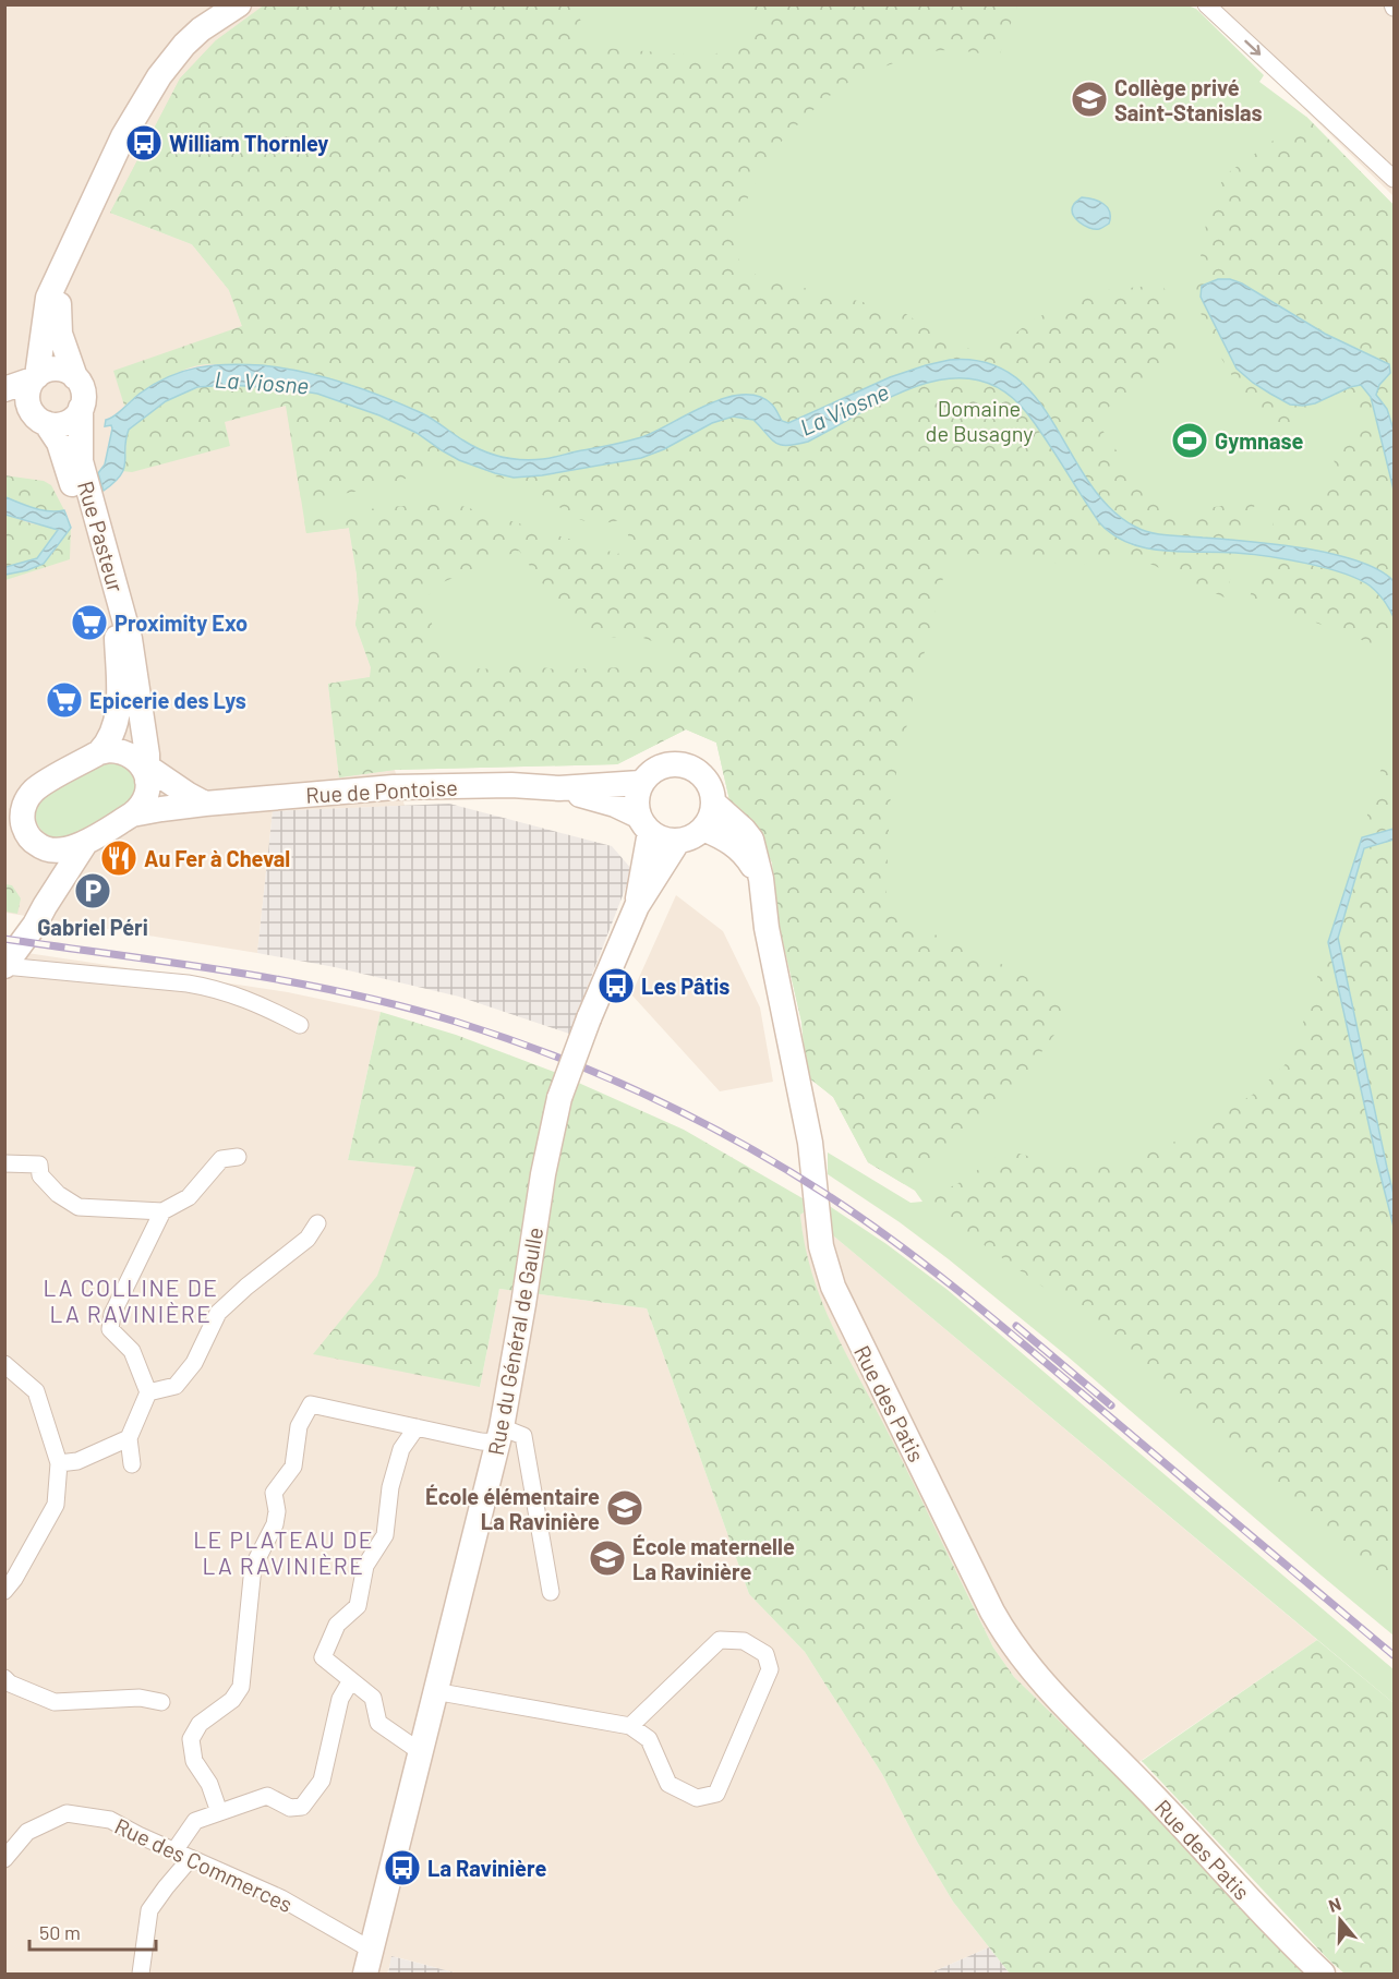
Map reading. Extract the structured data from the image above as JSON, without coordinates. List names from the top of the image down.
{
  "streets": {
    "main road": [
      "Rue Pasteur",
      "Rue de Pontoise",
      "Rue du Général de Gaulle",
      "Rue des Patis"
    ],
    "street": ["Rue des Commerces"]
  },
  "crossings": [
    ["Rue de Pontoise", "Rue du Général de Gaulle"],
    ["Rue de Pontoise", "Rue des Patis"],
    ["Rue du Général de Gaulle", "Rue des Patis"],
    ["Rue du Général de Gaulle", "Rue des Commerces"]
  ],
  "districts": ["LA COLLINE DE LA RAVINIÈRE", "LE PLATEAU DE LA RAVINIÈRE"],
  "water": ["La Viosne"],
  "parks": ["Domaine de Busagny"],
  "places": {
    "school or university": ["Collège privé Saint-Stanislas", "École élémentaire La Ravinière", "École maternelle La Ravinière"],
    "bus stop": ["William Thornley", "Les Pâtis", "La Ravinière"],
    "sports": ["Gymnase"],
    "supermarket": ["Proximity Exo", "Epicerie des Lys"],
    "restaurant": ["Au Fer à Cheval"],
    "parking": ["Gabriel Péri"]
  },
  "scale_bar": "50 m",
  "north": "top"
}
